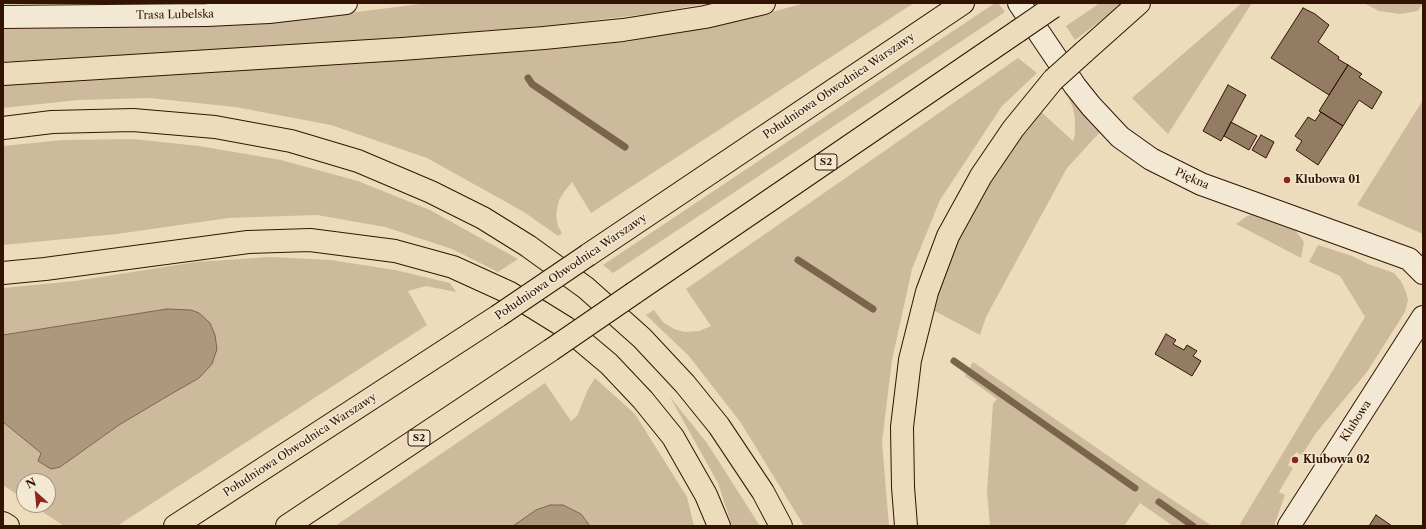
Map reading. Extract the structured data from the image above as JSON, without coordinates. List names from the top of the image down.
{
  "streets": {
    "highway": ["Południowa Obwodnica Warszawy", "S2"],
    "street": ["Trasa Lubelska", "Piękna", "Klubowa"]
  },
  "places": ["Klubowa 01", "Klubowa 02"],
  "north": "top left"
}
